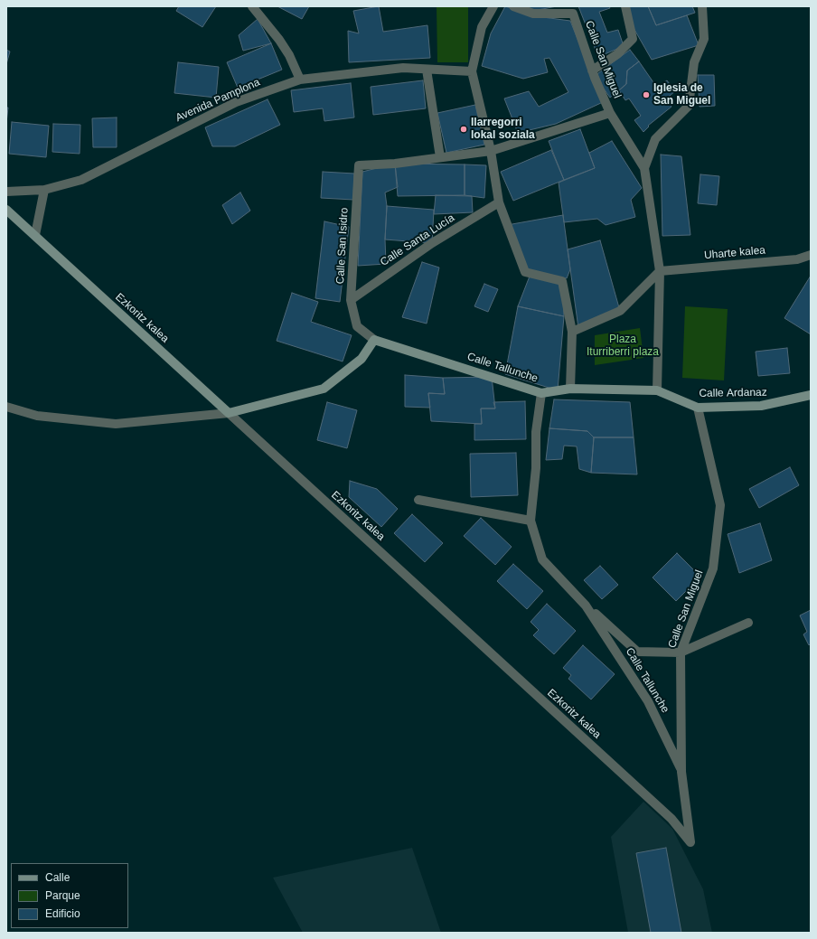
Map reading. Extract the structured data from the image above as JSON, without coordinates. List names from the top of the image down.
{
  "streets": {
    "street": [
      "Calle San Miguel",
      "Avenida Pamplona",
      "Calle Santa Lucía",
      "Calle San Isidro",
      "Uharte kalea",
      "Ezkoritz kalea",
      "Calle Tallunche",
      "Calle Ardanaz"
    ]
  },
  "crossings": [
    ["Calle San Miguel", "Uharte kalea"],
    ["Calle San Miguel", "Ezkoritz kalea"],
    ["Calle San Miguel", "Calle Tallunche"],
    ["Calle San Miguel", "Calle Ardanaz"],
    ["Calle Santa Lucía", "Calle San Isidro"],
    ["Calle San Isidro", "Calle Tallunche"]
  ],
  "parks": ["Plaza Iturriberri plaza"],
  "places": ["Iglesia de San Miguel", "Ilarregorri lokal soziala"],
  "legend": ["Calle", "Parque", "Edificio"]
}
